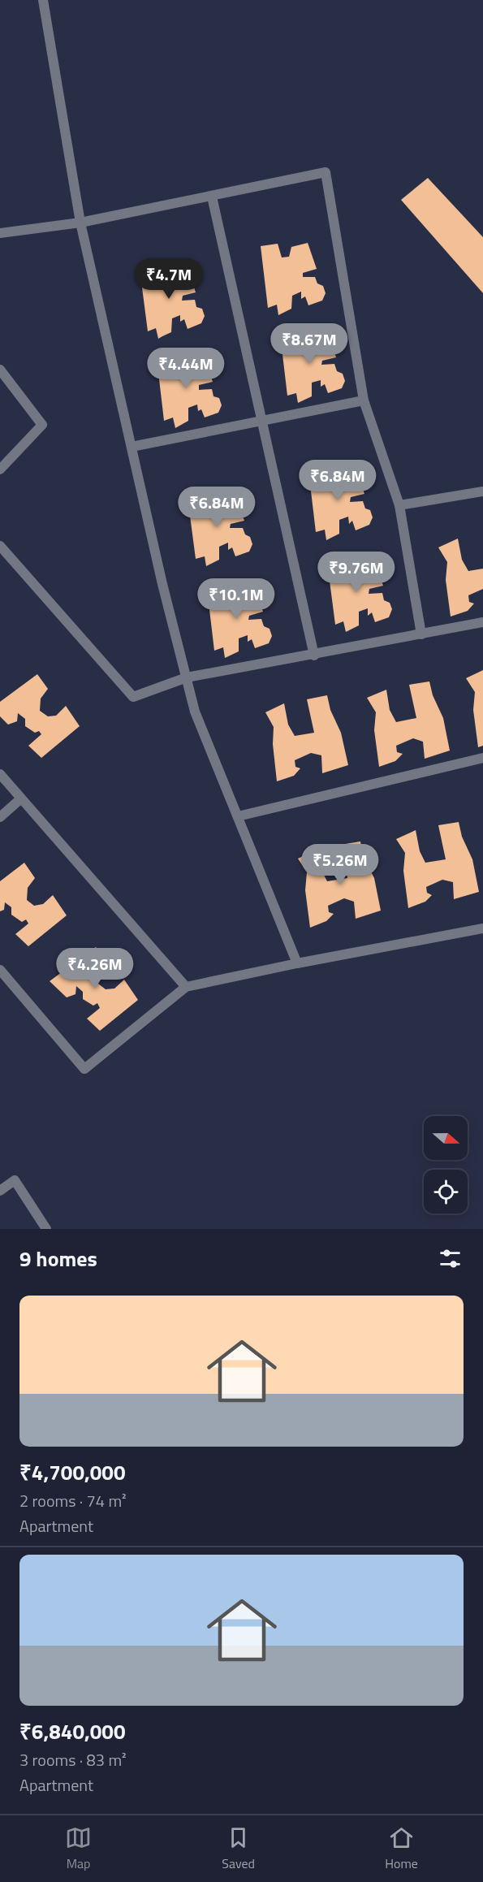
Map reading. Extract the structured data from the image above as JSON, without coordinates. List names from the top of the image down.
{
  "north": "right",
  "page": {
    "price": [
      "₹4.7M",
      "₹8.67M",
      "₹4.44M",
      "₹6.84M",
      "₹6.84M",
      "₹9.76M",
      "₹10.1M",
      "₹5.26M",
      "₹4.26M"
    ],
    "heading": "9 homes",
    "list": [
      {
        "name": "₹4,700,000",
        "note": "2 rooms · 74 m² · Apartment"
      },
      {
        "name": "₹6,840,000",
        "note": "3 rooms · 83 m² · Apartment"
      }
    ],
    "tabs": ["Map", "Saved", "Home"]
  }
}
